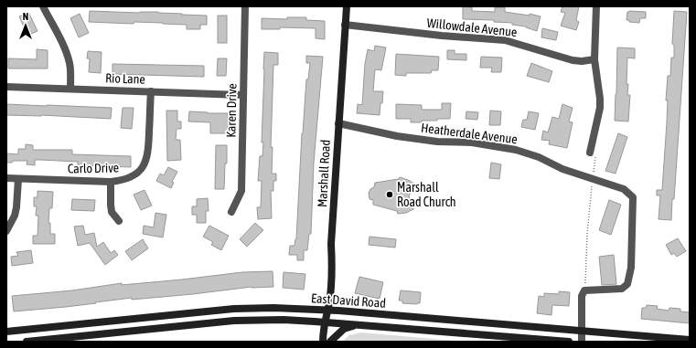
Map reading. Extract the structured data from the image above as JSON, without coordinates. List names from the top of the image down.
{
  "streets": {
    "street": [
      "Willowdale Avenue",
      "Rio Lane",
      "Karen Drive",
      "Heatherdale Avenue",
      "Carlo Drive",
      "Marshall Road",
      "East David Road"
    ]
  },
  "crossings": [
    ["Willowdale Avenue", "Marshall Road"],
    ["Rio Lane", "Karen Drive"],
    ["Rio Lane", "Carlo Drive"],
    ["Heatherdale Avenue", "Marshall Road"],
    ["Marshall Road", "East David Road"]
  ],
  "places": ["Marshall Road Church"],
  "north": "top"
}
